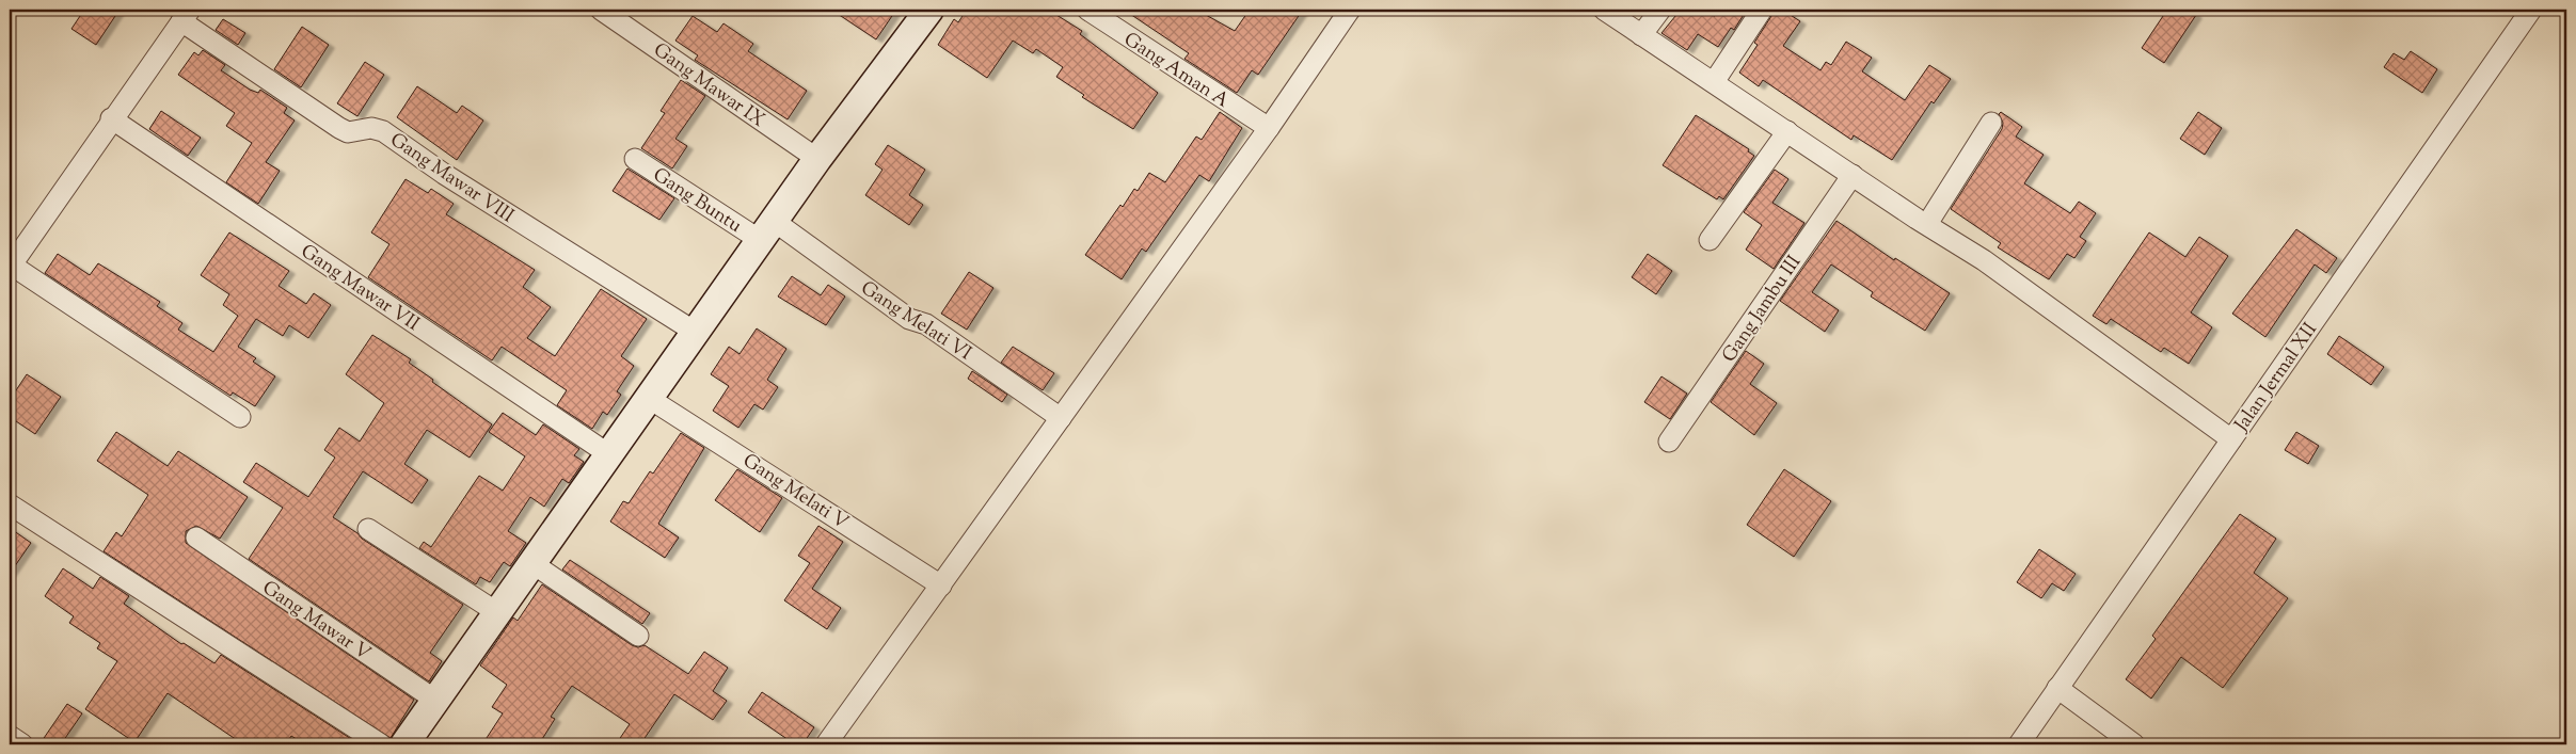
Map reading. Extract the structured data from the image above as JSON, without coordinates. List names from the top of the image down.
{
  "streets": {
    "street": [
      "Gang Aman A",
      "Gang Mawar IX",
      "Gang Mawar VIII",
      "Gang Buntu",
      "Gang Mawar VII",
      "Gang Jambu III",
      "Gang Melati VI",
      "Jalan Jermal XII",
      "Gang Melati V",
      "Gang Mawar V"
    ]
  },
  "crossings": [
    ["Gang Buntu", "Gang Melati VI"]
  ]
}
